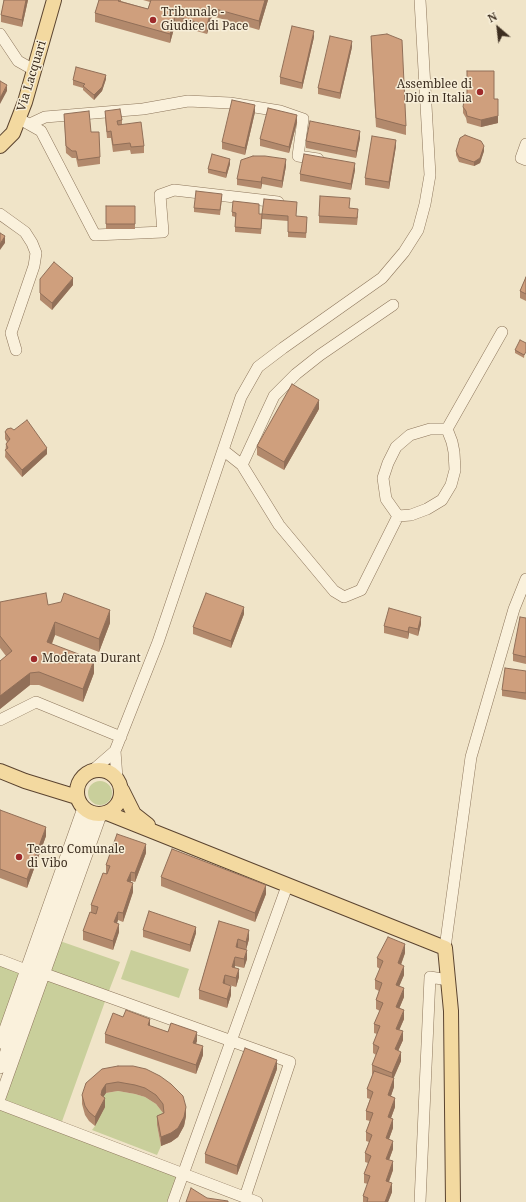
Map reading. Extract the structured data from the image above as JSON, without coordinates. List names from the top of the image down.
{
  "streets": {
    "main road": ["Via Lacquari"]
  },
  "places": [
    "Tribunale - Giudice di Pace",
    "Assemblee di Dio in Italia",
    "Moderata Durant",
    "Teatro Comunale di Vibo"
  ],
  "north": "top left"
}
